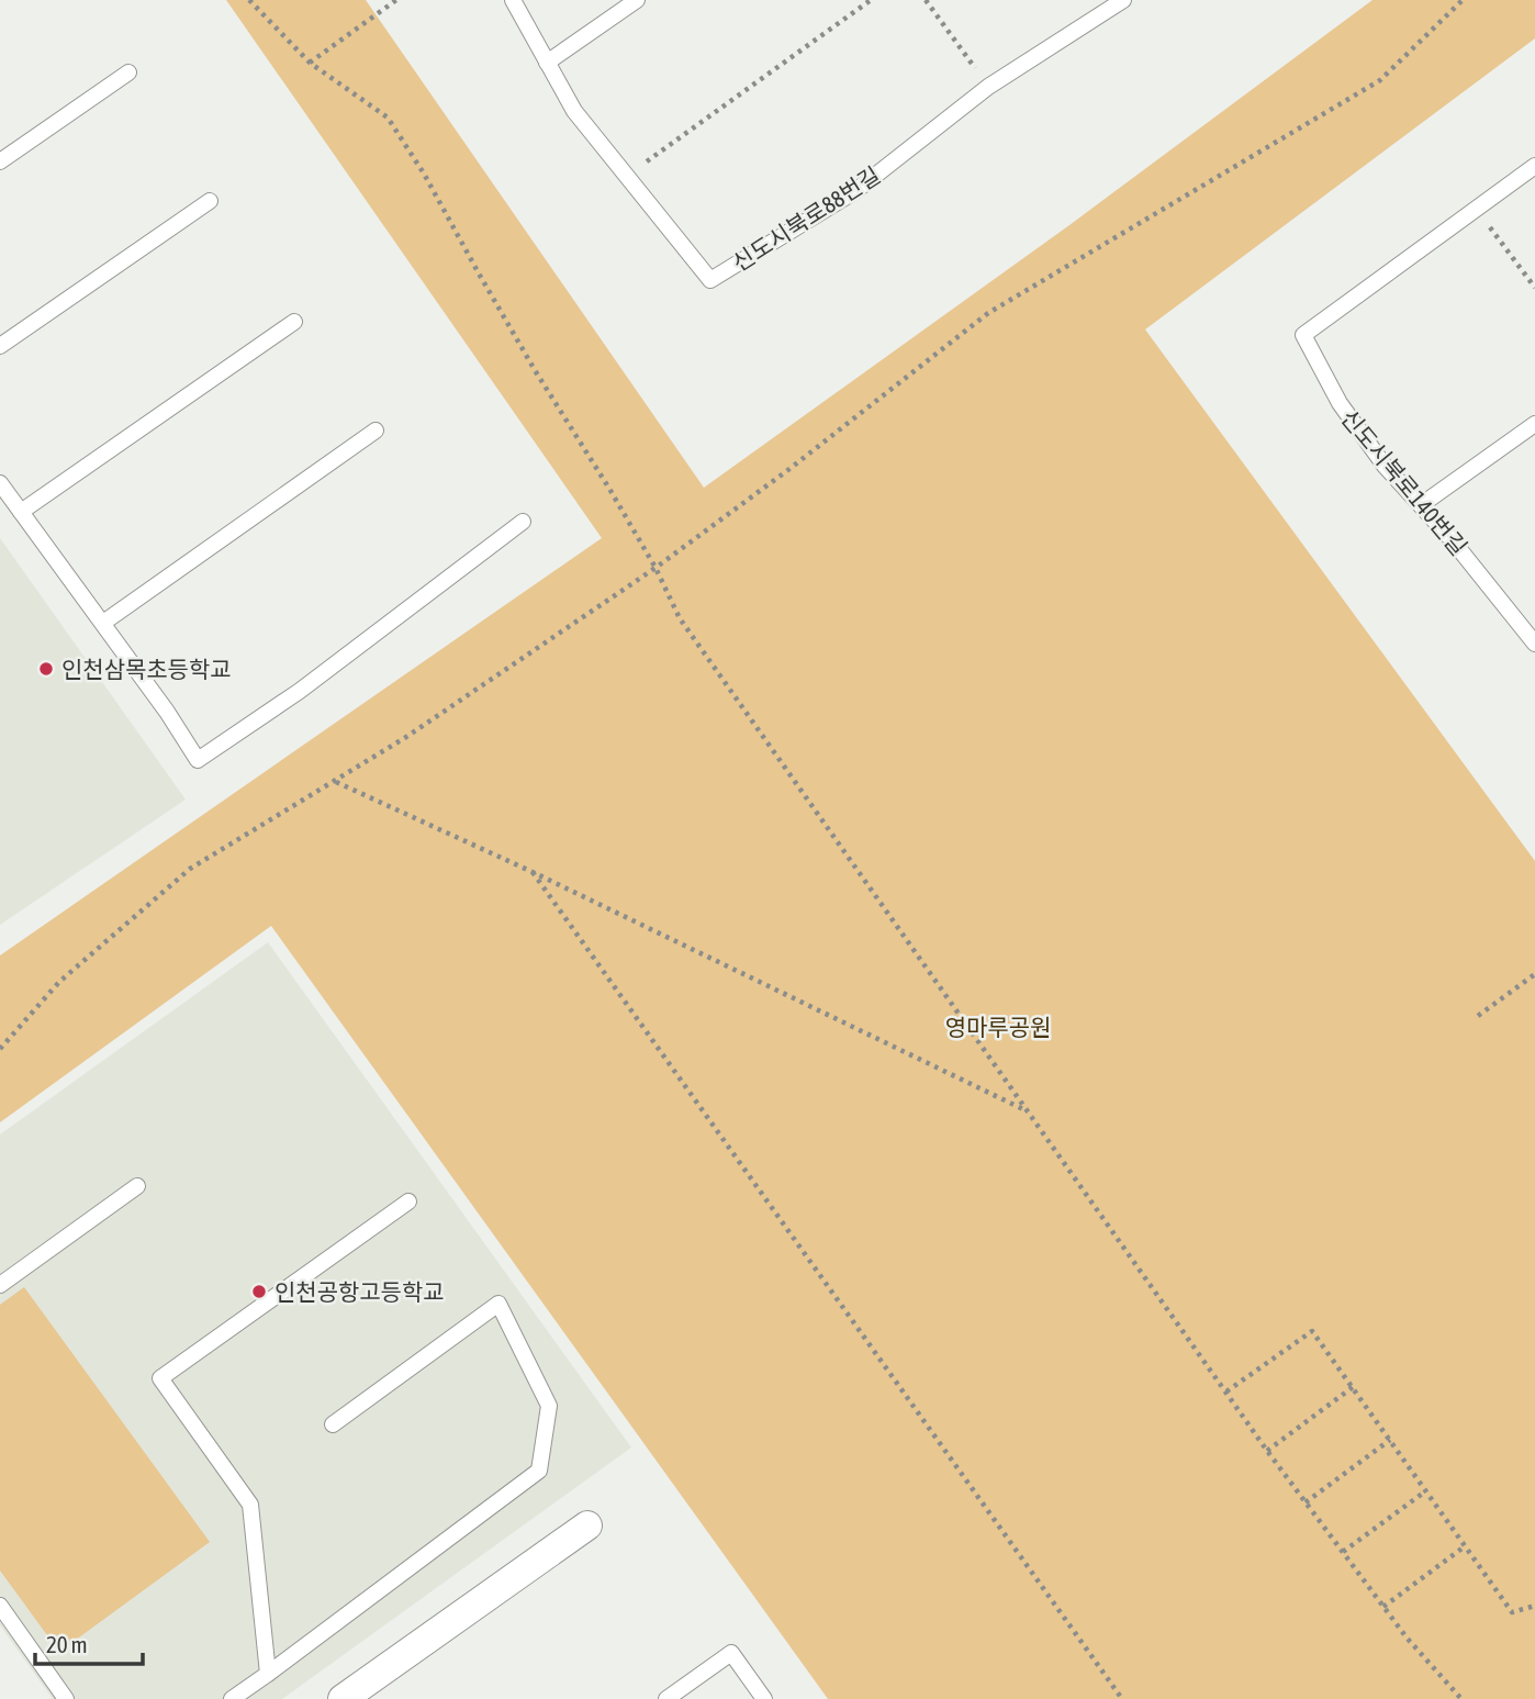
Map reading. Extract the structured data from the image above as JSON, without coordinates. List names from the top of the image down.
{
  "streets": {
    "lane": ["신도시북로88번길", "신도시북로140번길"]
  },
  "parks": ["영마루공원"],
  "places": ["인천삼목초등학교", "인천공항고등학교"],
  "scale_bar": "20 m"
}
